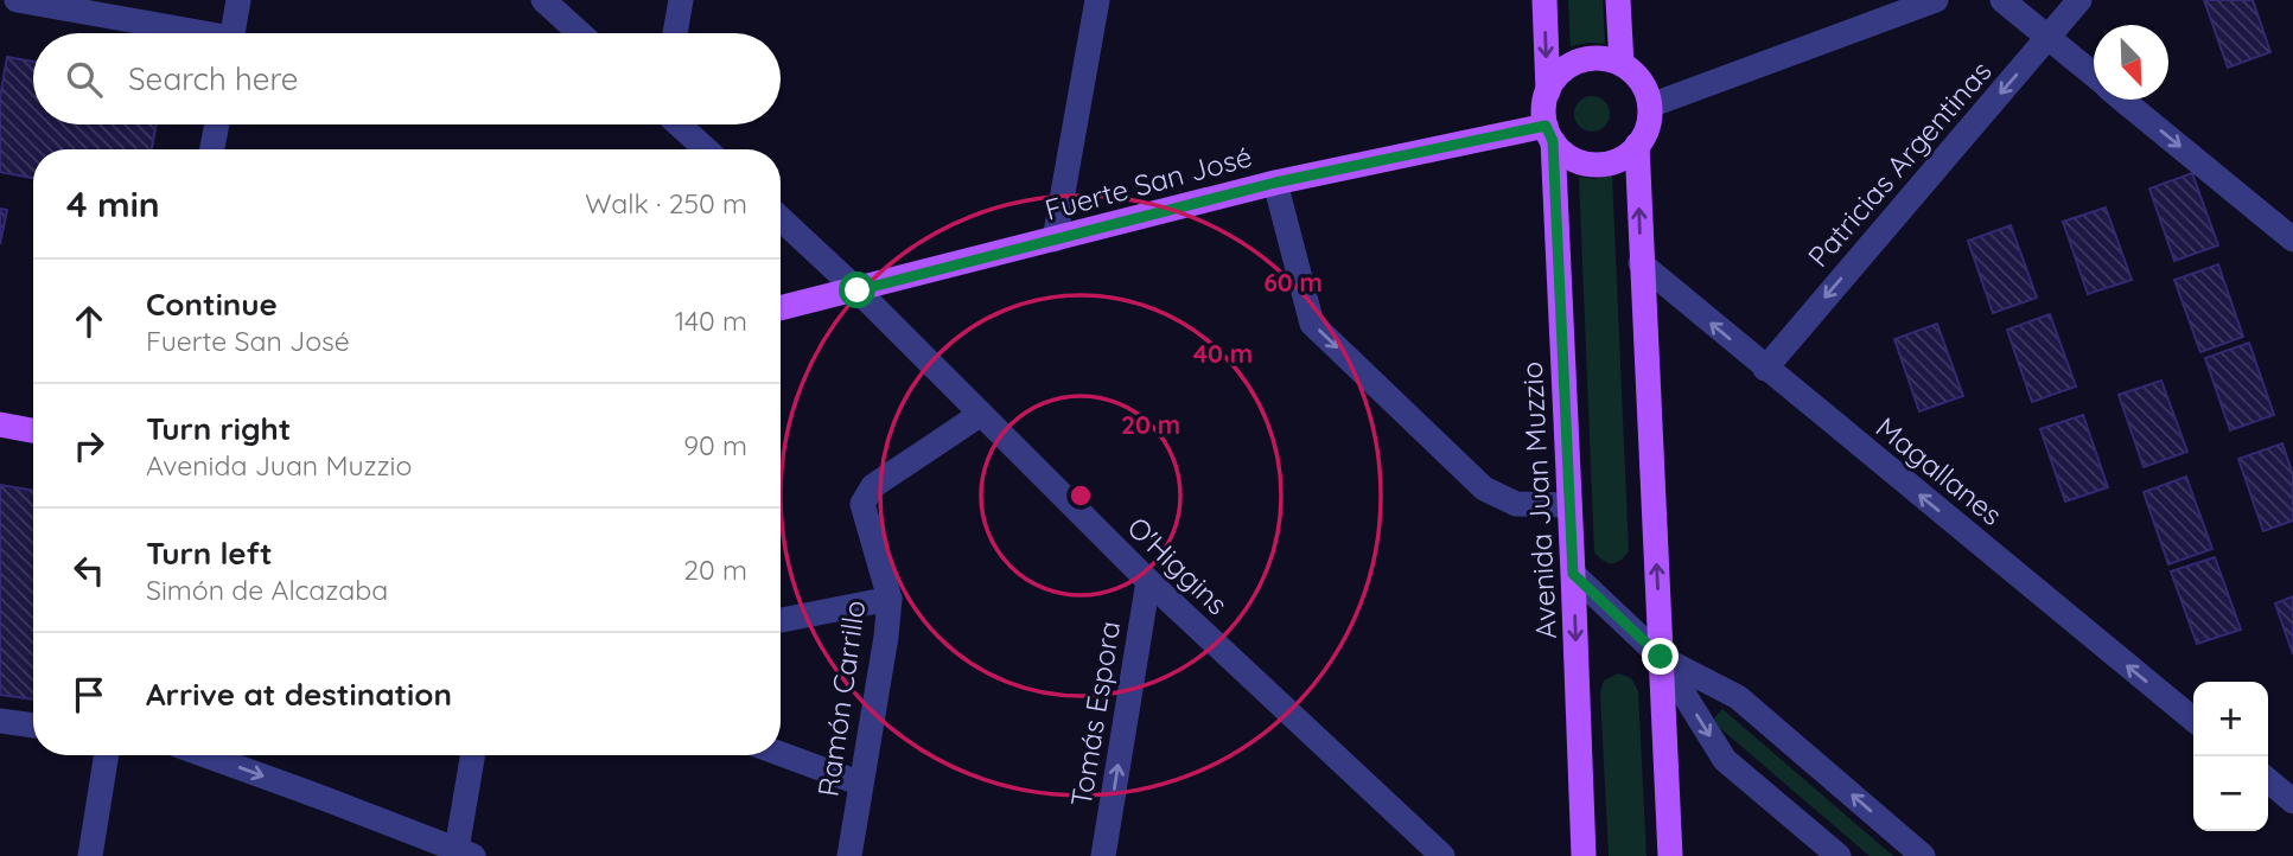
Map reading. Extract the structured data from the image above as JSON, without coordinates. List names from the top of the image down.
{
  "streets": {
    "main road": ["Fuerte San José", "Avenida Juan Muzzio"],
    "street": [
      "Patricias Argentinas",
      "Magallanes",
      "O'Higgins",
      "Ramón Carrillo",
      "Tomás Espora"
    ]
  },
  "crossings": [
    ["Patricias Argentinas", "Magallanes"],
    ["Fuerte San José", "Avenida Juan Muzzio"],
    ["Fuerte San José", "O'Higgins"],
    ["O'Higgins", "Ramón Carrillo"],
    ["O'Higgins", "Tomás Espora"]
  ],
  "one_way": ["Patricias Argentinas", "Magallanes", "Tomás Espora"],
  "north": "bottom right",
  "page": {
    "search": "Search here",
    "heading": ["4 min", "Walk · 250 m"],
    "list": [
      ["Continue", "Fuerte San José", "140 m"],
      ["Turn right", "Avenida Juan Muzzio", "90 m"],
      ["Turn left", "Simón de Alcazaba", "20 m"],
      "Arrive at destination"
    ],
    "map_buttons": ["+", "−"]
  },
  "rings": ["60 m", "40 m", "20 m"]
}
